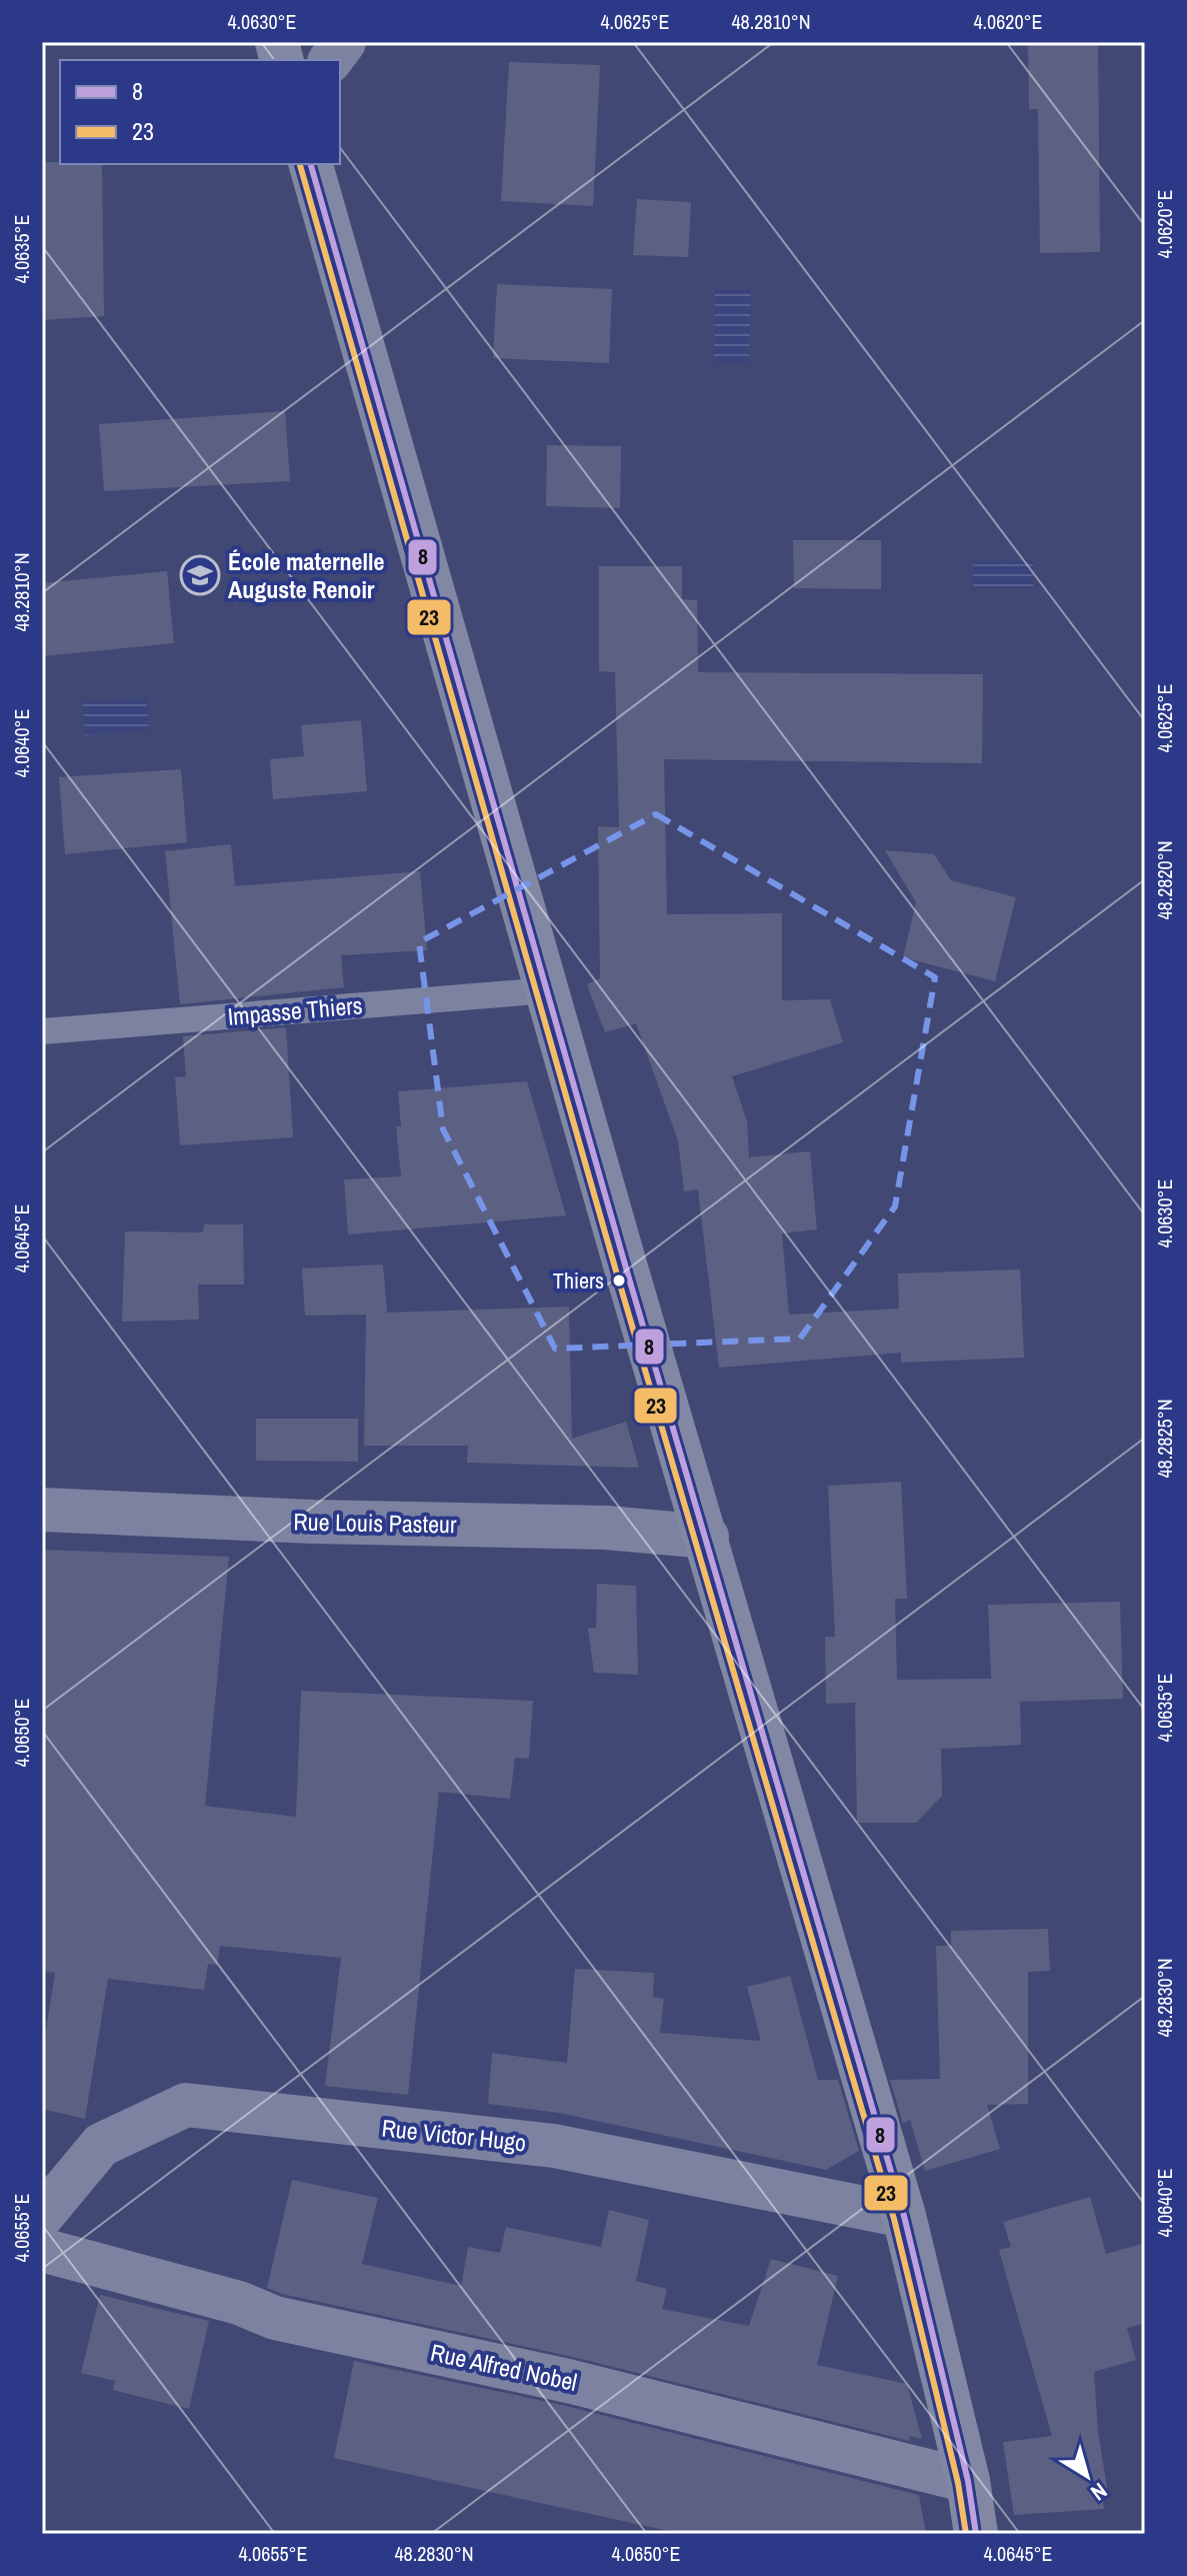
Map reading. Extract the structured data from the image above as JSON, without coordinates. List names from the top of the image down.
{
  "streets": {
    "street": ["Rue Louis Pasteur", "Rue Victor Hugo", "Rue Alfred Nobel"],
    "lane": ["Impasse Thiers"]
  },
  "places": {
    "school or university": ["École maternelle Auguste Renoir"],
    "other": ["Thiers"]
  },
  "lines": ["transit line 8", "transit line 23"],
  "legend": ["8", "23"],
  "north": "bottom right",
  "coordinates": [
    "4.0630°E",
    "4.0625°E",
    "48.2810°N",
    "4.0620°E",
    "4.0635°E",
    "4.0640°E",
    "48.2820°N",
    "4.0645°E",
    "48.2825°N",
    "4.0650°E",
    "48.2830°N",
    "4.0655°E"
  ]
}
